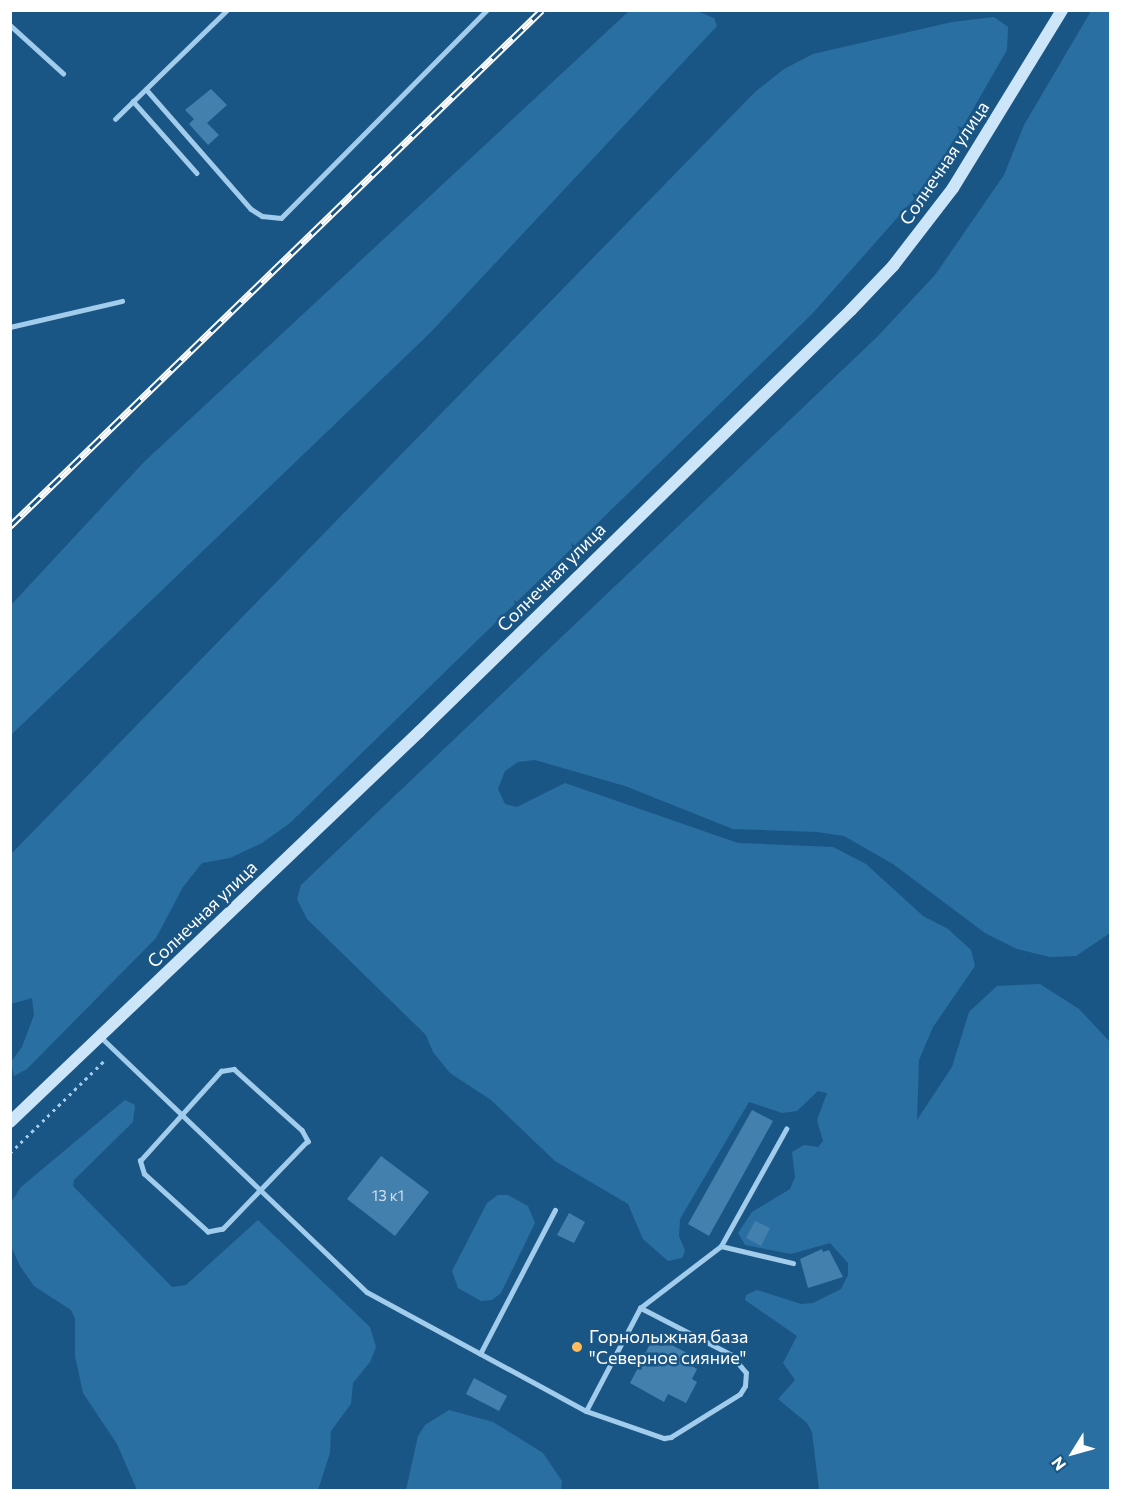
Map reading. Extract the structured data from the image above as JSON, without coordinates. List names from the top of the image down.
{
  "streets": {
    "street": ["Солнечная улица"]
  },
  "places": ["Горнолыжная база \"Северное сияние\""],
  "house_numbers": ["13 к1"],
  "north": "bottom left"
}
